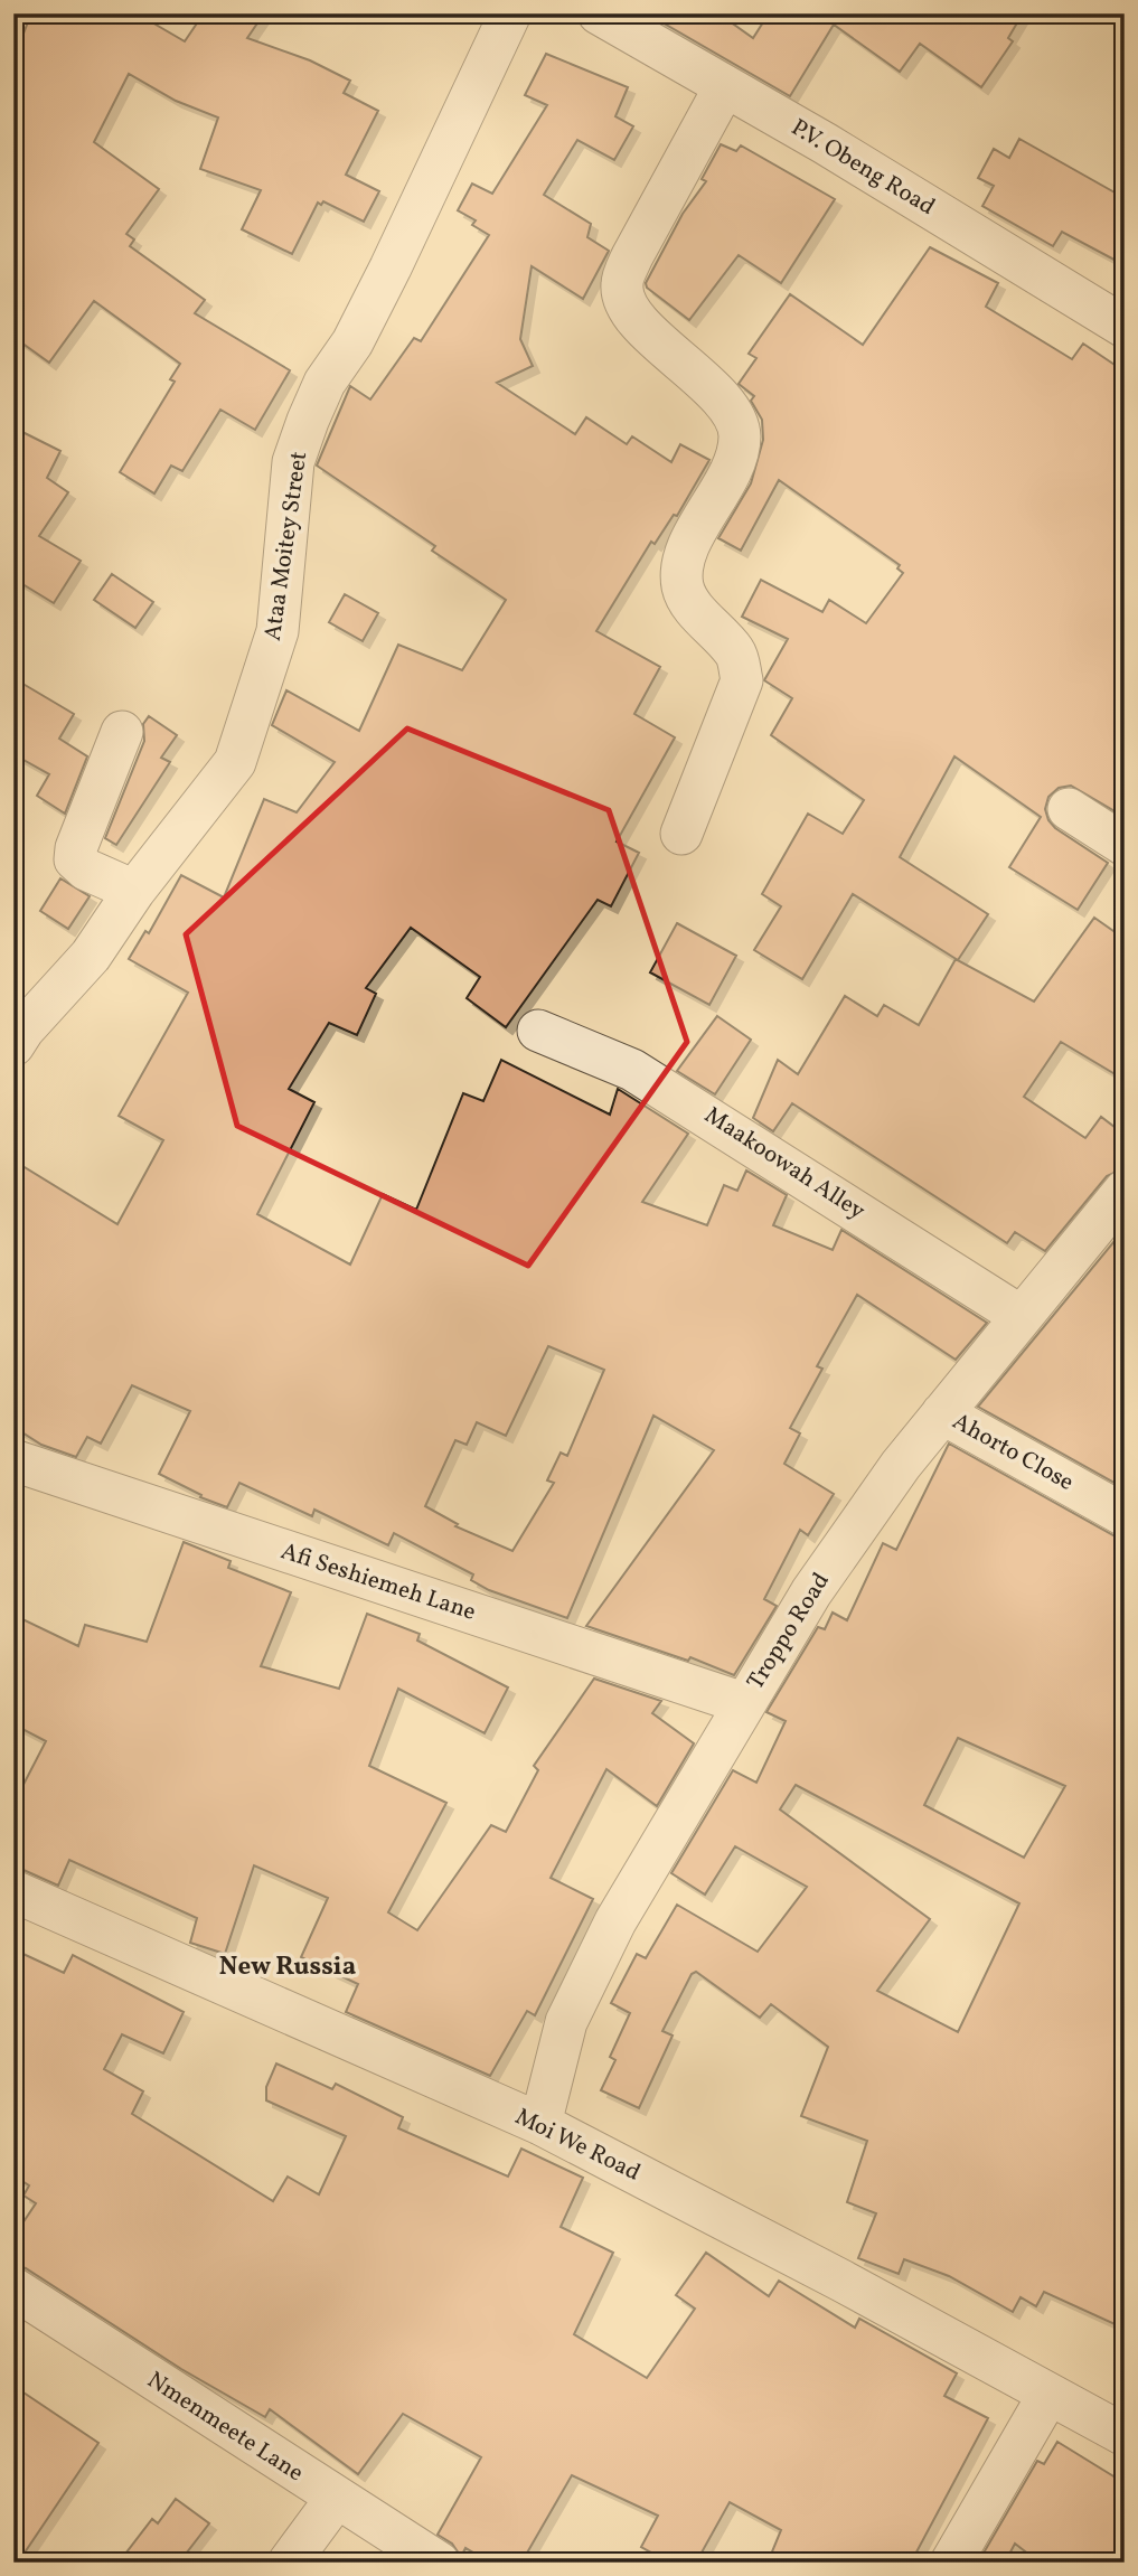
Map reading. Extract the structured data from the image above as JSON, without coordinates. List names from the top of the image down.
{
  "streets": {
    "street": [
      "P.V. Obeng Road",
      "Ataa Moitey Street",
      "Maakoowah Alley",
      "Ahorto Close",
      "Afi Seshiemeh Lane",
      "Troppo Road",
      "Moi We Road",
      "Nmenmeete Lane"
    ]
  },
  "crossings": [
    ["Maakoowah Alley", "Troppo Road"],
    ["Ahorto Close", "Troppo Road"],
    ["Afi Seshiemeh Lane", "Troppo Road"],
    ["Troppo Road", "Moi We Road"]
  ],
  "districts": ["New Russia"]
}
